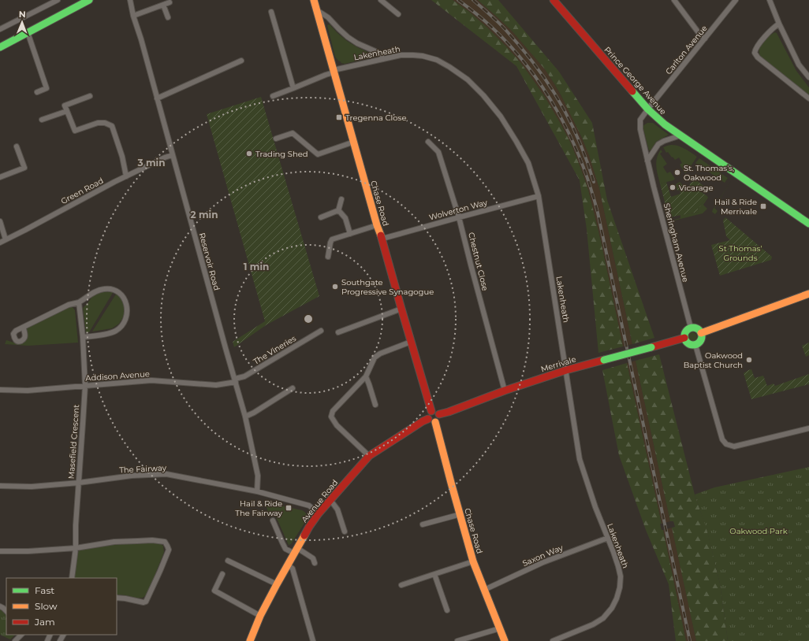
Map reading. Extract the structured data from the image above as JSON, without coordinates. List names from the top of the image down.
{
  "streets": {
    "street": [
      "Carlton Avenue",
      "Lakenheath",
      "Prince George Avenue",
      "Green Road",
      "Chase Road",
      "Wolverton Way",
      "Sheringham Avenue",
      "Reservoir Road",
      "Chestnut Close",
      "The Vineries",
      "Merrivale",
      "Addison Avenue",
      "Masefield Crescent",
      "The Fairway",
      "Avenue Road",
      "Saxon Way"
    ]
  },
  "crossings": [
    ["Carlton Avenue", "Prince George Avenue"],
    ["Carlton Avenue", "Sheringham Avenue"],
    ["Lakenheath", "Chase Road"],
    ["Lakenheath", "Wolverton Way"],
    ["Lakenheath", "Merrivale"],
    ["Lakenheath", "Saxon Way"],
    ["Prince George Avenue", "Sheringham Avenue"],
    ["Green Road", "Reservoir Road"],
    ["Chase Road", "Wolverton Way"],
    ["Chase Road", "Merrivale"],
    ["Chase Road", "Avenue Road"],
    ["Chase Road", "Saxon Way"],
    ["Wolverton Way", "Chestnut Close"],
    ["Sheringham Avenue", "Merrivale"],
    ["Reservoir Road", "The Vineries"],
    ["Reservoir Road", "Addison Avenue"],
    ["Reservoir Road", "The Fairway"],
    ["Chestnut Close", "Merrivale"],
    ["The Vineries", "Addison Avenue"],
    ["Merrivale", "Avenue Road"],
    ["Addison Avenue", "Masefield Crescent"],
    ["Masefield Crescent", "The Fairway"],
    ["The Fairway", "Avenue Road"]
  ],
  "parks": ["St Thomas' Grounds", "Oakwood Park"],
  "places": {
    "transit": ["Tregenna Close", "Hail & Ride Merrivale", "Hail & Ride The Fairway"],
    "other": [
      "Trading Shed",
      "St. Thomas's, Oakwood",
      "Vicarage",
      "Southgate Progressive Synagogue",
      "Oakwood Baptist Church"
    ]
  },
  "legend": ["Fast", "Slow", "Jam"],
  "north": "top",
  "rings": ["3 min", "2 min", "1 min"]
}
